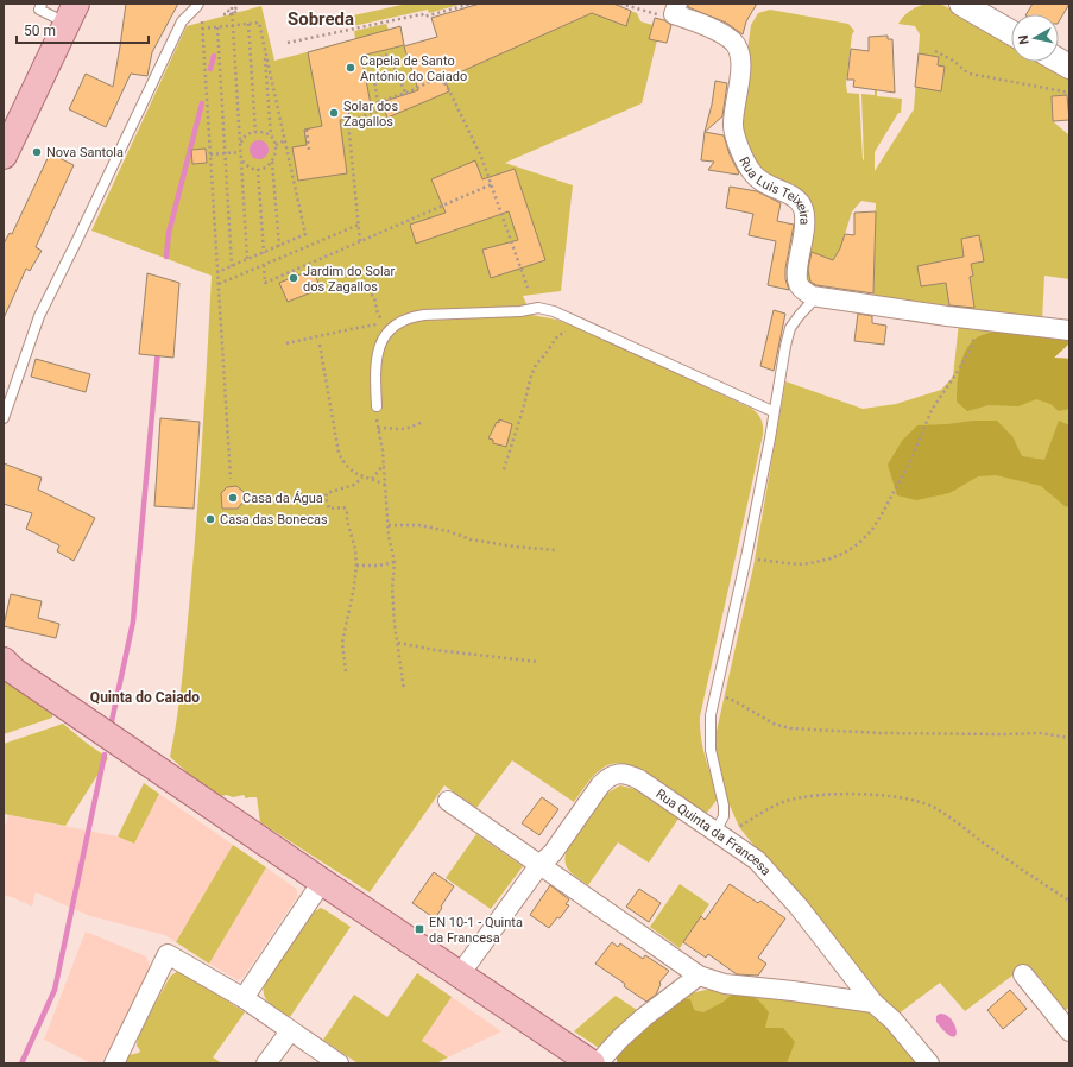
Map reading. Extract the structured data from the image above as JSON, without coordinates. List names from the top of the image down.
{
  "streets": {
    "street": ["Rua Luis Teixeira", "Rua Quinta da Francesa"]
  },
  "districts": ["Sobreda", "Quinta do Caiado"],
  "places": {
    "other": [
      "Capela de Santo António do Caiado",
      "Solar dos Zagallos",
      "Nova Santola",
      "Jardim do Solar dos Zagallos",
      "Casa da Água",
      "Casa das Bonecas"
    ],
    "transit": ["EN 10-1 - Quinta da Francesa"]
  },
  "scale_bar": "50 m",
  "north": "left"
}
